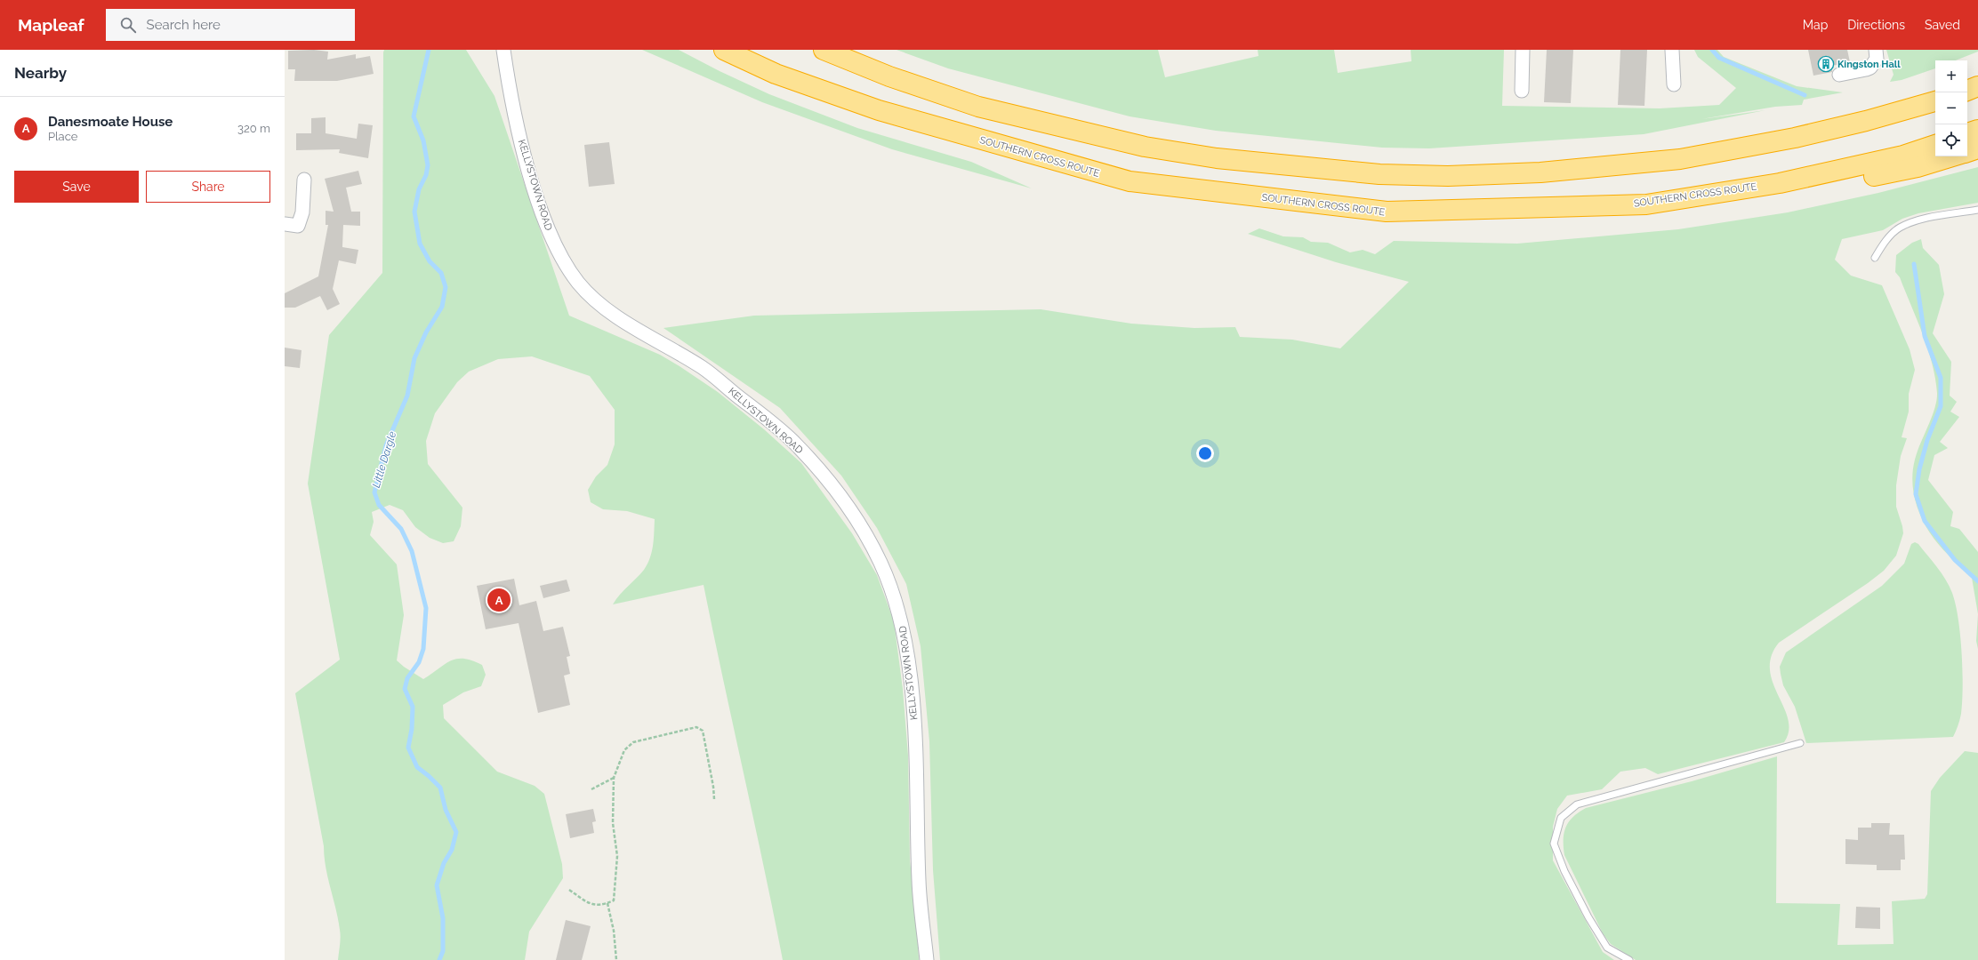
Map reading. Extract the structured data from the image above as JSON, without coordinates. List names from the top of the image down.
{
  "streets": {
    "highway": ["SOUTHERN CROSS ROUTE"],
    "street": ["KELLYSTOWN ROAD"]
  },
  "water": ["Little Dargle"],
  "places": {
    "building": ["Kingston Hall"]
  },
  "page": {
    "header": "Mapleaf",
    "search": "Search here",
    "nav": ["Map", "Directions", "Saved"],
    "heading": "Nearby",
    "map_buttons": ["+", "−"],
    "list": [
      {
        "mark": "A",
        "name": "Danesmoate House",
        "note": "Place",
        "value": "320 m"
      }
    ],
    "buttons": ["Save", "Share"],
    "pins": "A"
  }
}
